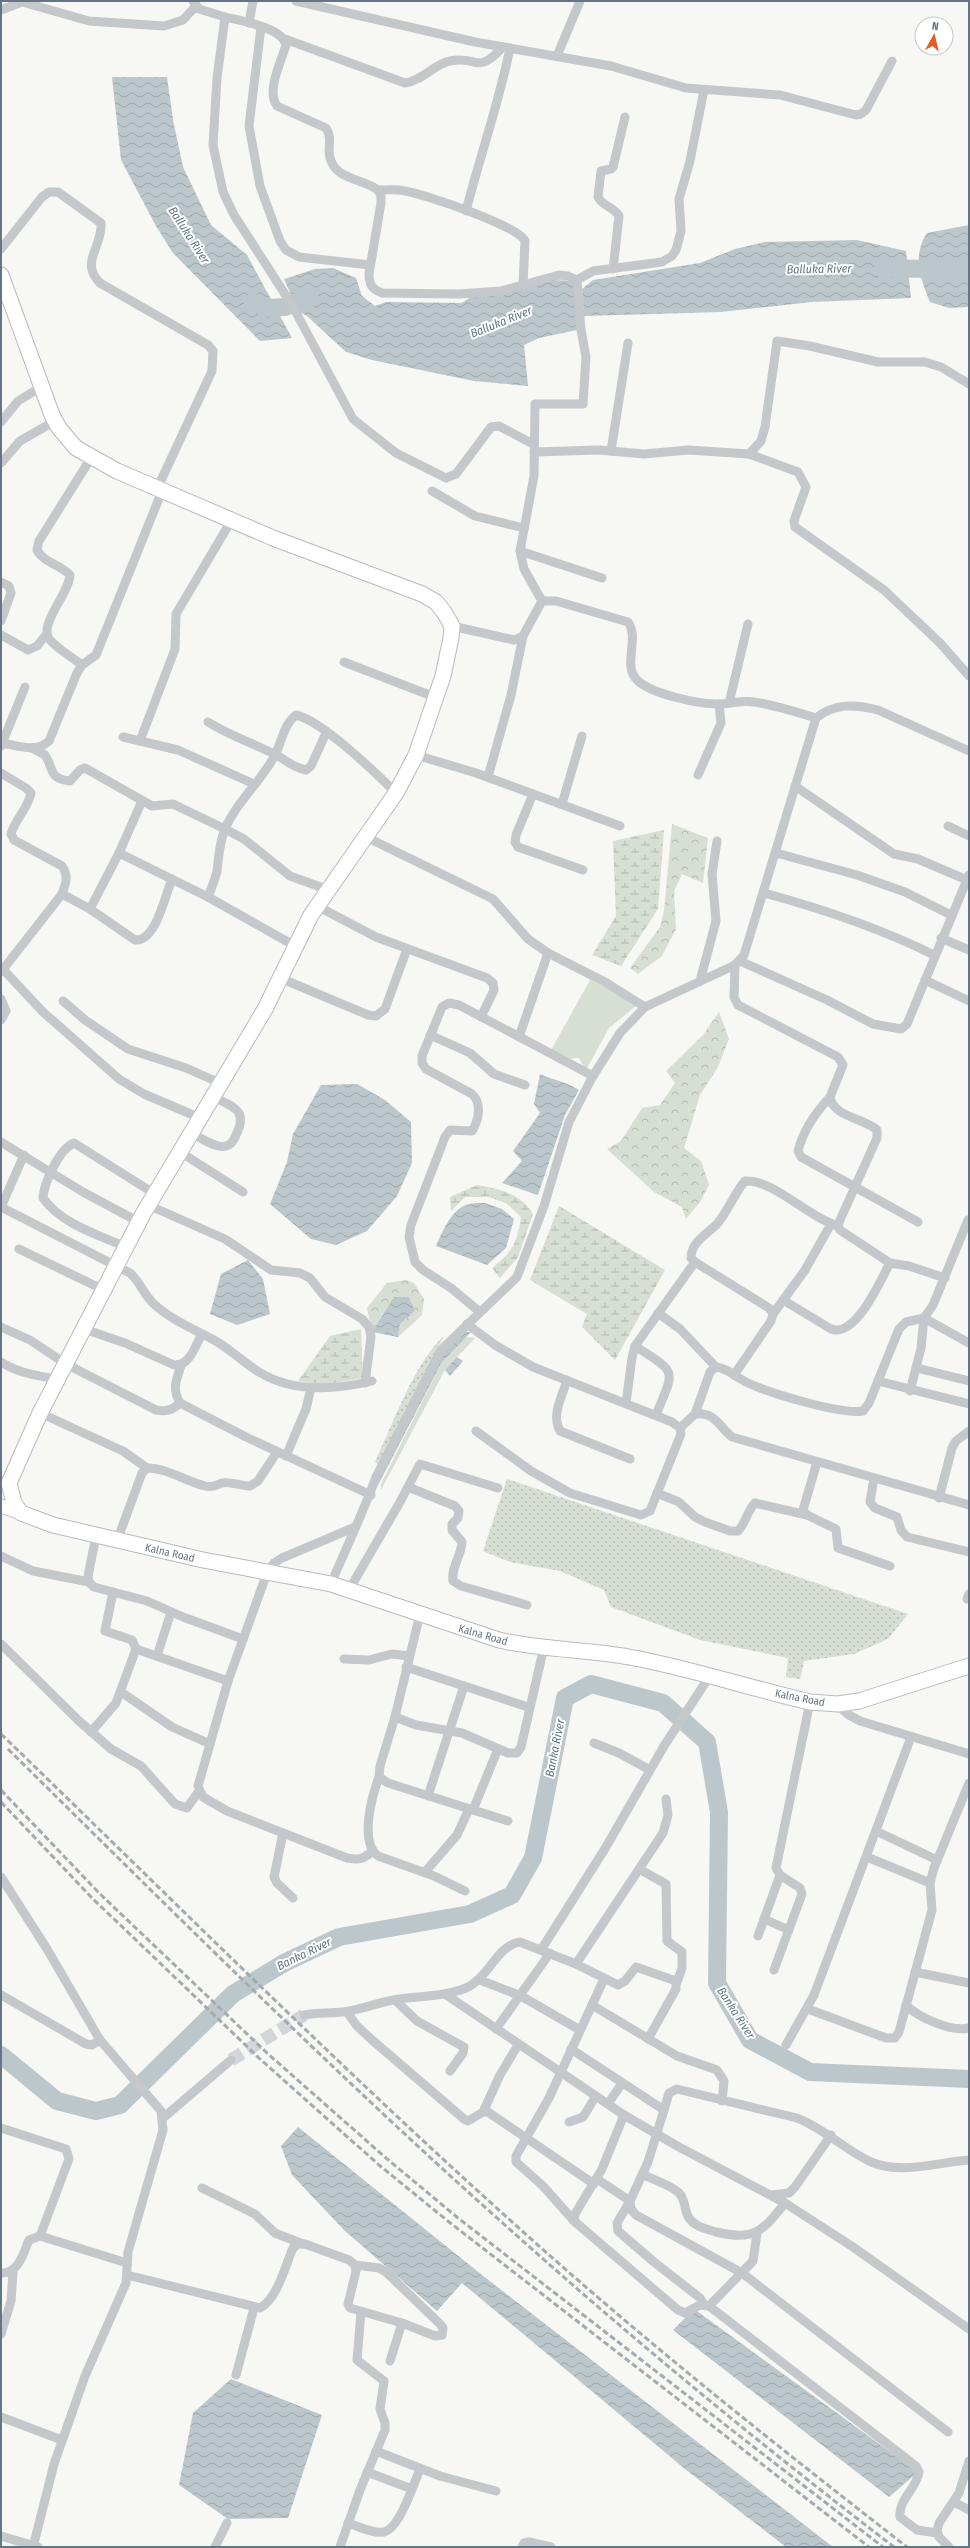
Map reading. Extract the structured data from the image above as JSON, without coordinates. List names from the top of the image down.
{
  "streets": {
    "main road": ["Kalna Road"]
  },
  "water": ["Balluka River", "Banka River"],
  "north": "top"
}
